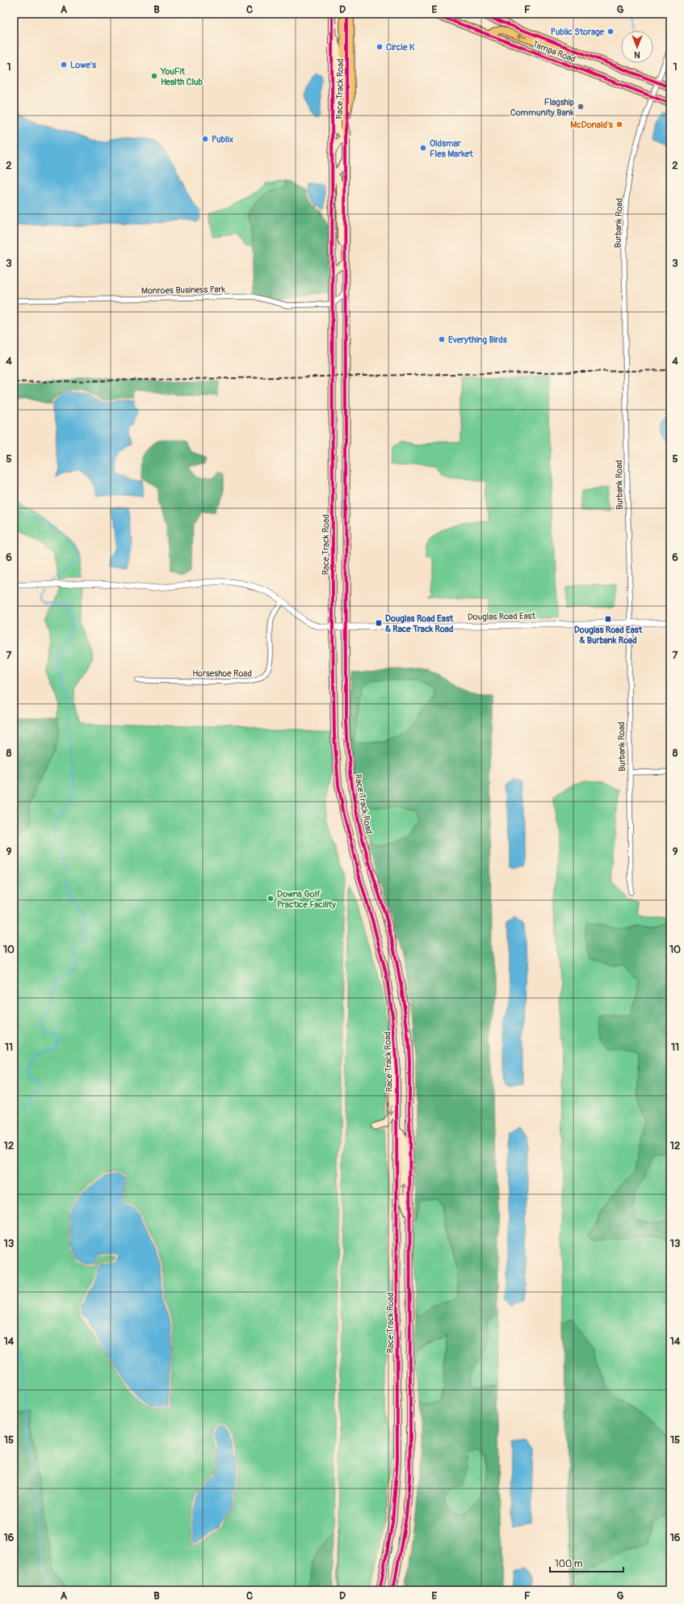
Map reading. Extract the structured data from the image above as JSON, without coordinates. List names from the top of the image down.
{
  "streets": {
    "main road": ["Tampa Road", "Race Track Road"],
    "street": [
      "Burbank Road",
      "Monroes Business Park",
      "Douglas Road East",
      "Horseshoe Road"
    ]
  },
  "crossings": [
    ["Tampa Road", "Burbank Road"],
    ["Race Track Road", "Monroes Business Park"],
    ["Race Track Road", "Douglas Road East"],
    ["Burbank Road", "Douglas Road East"],
    ["Douglas Road East", "Horseshoe Road"]
  ],
  "places": {
    "other": [
      "Public Storage",
      "Circle K",
      "Lowe's",
      "YouFit Health Club",
      "Flagship Community Bank",
      "McDonald's",
      "Publix",
      "Oldsmar Flea Market",
      "Everything Birds",
      "Downs Golf Practice Facility"
    ],
    "transit": ["Douglas Road East & Burbank Road", "Douglas Road East & Race Track Road"]
  },
  "scale_bar": "100 m",
  "north": "bottom",
  "grid": {
    "columns": [
      "A",
      "B",
      "C",
      "D",
      "E",
      "F",
      "G"
    ],
    "rows": [
      "1",
      "2",
      "3",
      "4",
      "5",
      "6",
      "7",
      "8",
      "9",
      "10",
      "11",
      "12",
      "13",
      "14",
      "15",
      "16"
    ]
  }
}
